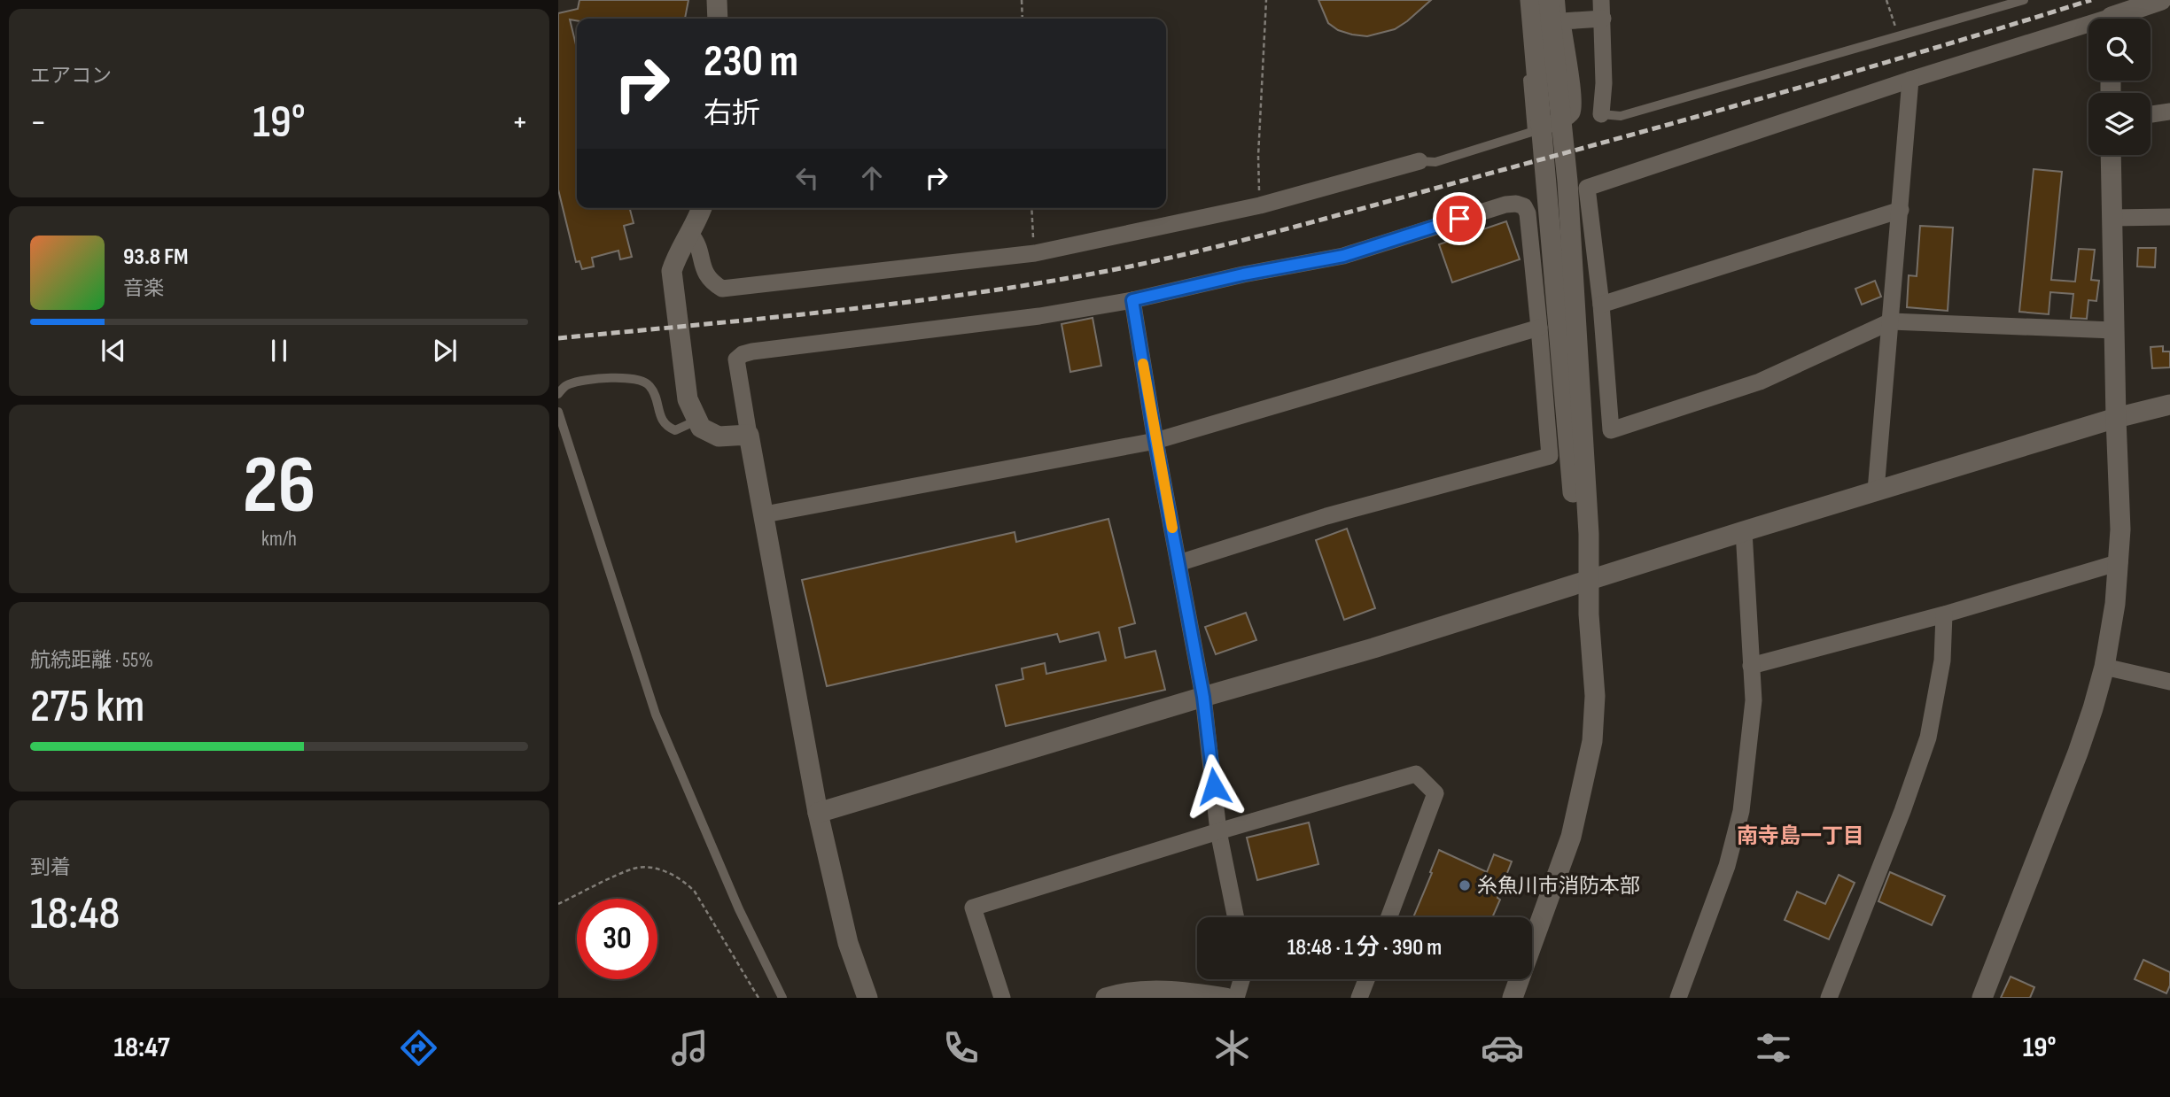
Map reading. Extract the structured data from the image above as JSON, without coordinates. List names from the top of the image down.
{
  "districts": ["南寺島一丁目"],
  "places": ["糸魚川市消防本部"],
  "page": {
    "tile": [
      "エアコン",
      ["26", "km/h"],
      ["航続距離 · 55%", "275 km"],
      ["到着", "18:48"]
    ],
    "turn": ["230 m", "右折"],
    "heat": ["−", "19°", "+"],
    "song": ["93.8 FM", "音楽"],
    "limit": "30",
    "trip": "18:48 · 1 分 · 390 m",
    "tabs": ["18:47", "19°"]
  }
}
